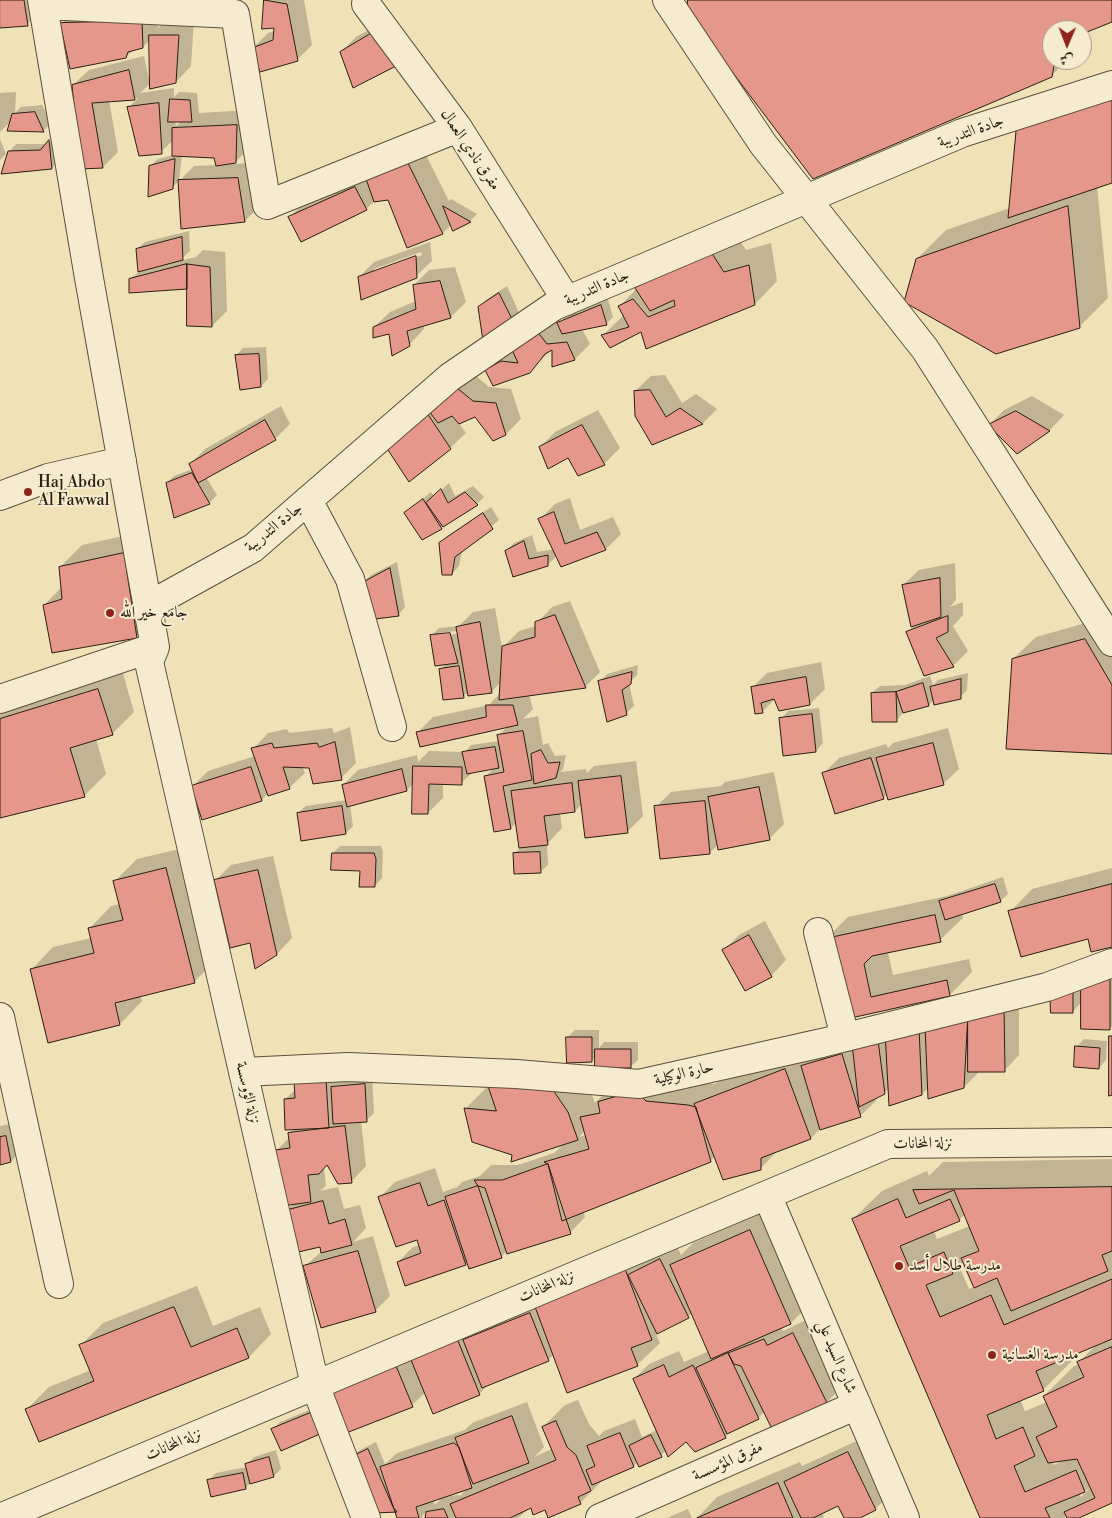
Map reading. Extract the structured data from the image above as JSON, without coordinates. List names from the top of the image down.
{
  "streets": {
    "street": [
      "جادة التدريبة",
      "مفرق نادي العمال",
      "حارة الوكيلية",
      "نزلة الؤوسسة",
      "نزلة المخانات",
      "شارع السيد علي",
      "مفرق المؤسسىة"
    ]
  },
  "crossings": [
    ["جادة التدريبة", "مفرق نادي العمال"],
    ["جادة التدريبة", "نزلة الؤوسسة"],
    ["حارة الوكيلية", "نزلة الؤوسسة"],
    ["نزلة الؤوسسة", "نزلة المخانات"],
    ["نزلة المخانات", "شارع السيد علي"],
    ["شارع السيد علي", "مفرق المؤسسىة"]
  ],
  "places": [
    "Haj Abdo Al Fawwal",
    "جامع خير الله",
    "مدرسة طلال أسد",
    "مدرسة الغسانية"
  ],
  "north": "bottom"
}
